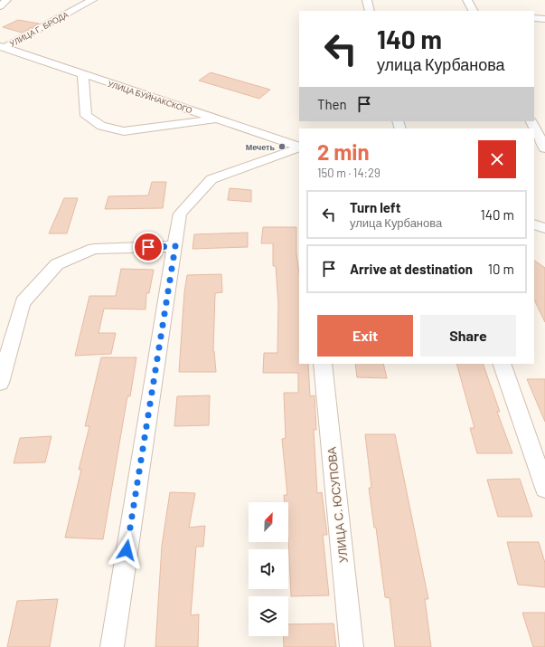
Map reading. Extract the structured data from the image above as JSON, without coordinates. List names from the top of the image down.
{
  "streets": {
    "street": ["УЛИЦА Г. БРОДА", "УЛИЦА БУЙНАКСКОГО", "УЛИЦА С. ЮСУПОВА"]
  },
  "crossings": [
    ["УЛИЦА Г. БРОДА", "УЛИЦА БУЙНАКСКОГО"]
  ],
  "places": ["Мечеть"],
  "north": "top right",
  "page": {
    "turn": ["140 m", "улица Курбанова"],
    "then": "Then",
    "heading": ["2 min", "150 m · 14:29"],
    "list": [
      {
        "name": "Turn left",
        "note": "улица Курбанова",
        "value": "140 m"
      },
      {
        "name": "Arrive at destination",
        "value": "10 m"
      }
    ],
    "buttons": ["Exit", "Share"]
  }
}
